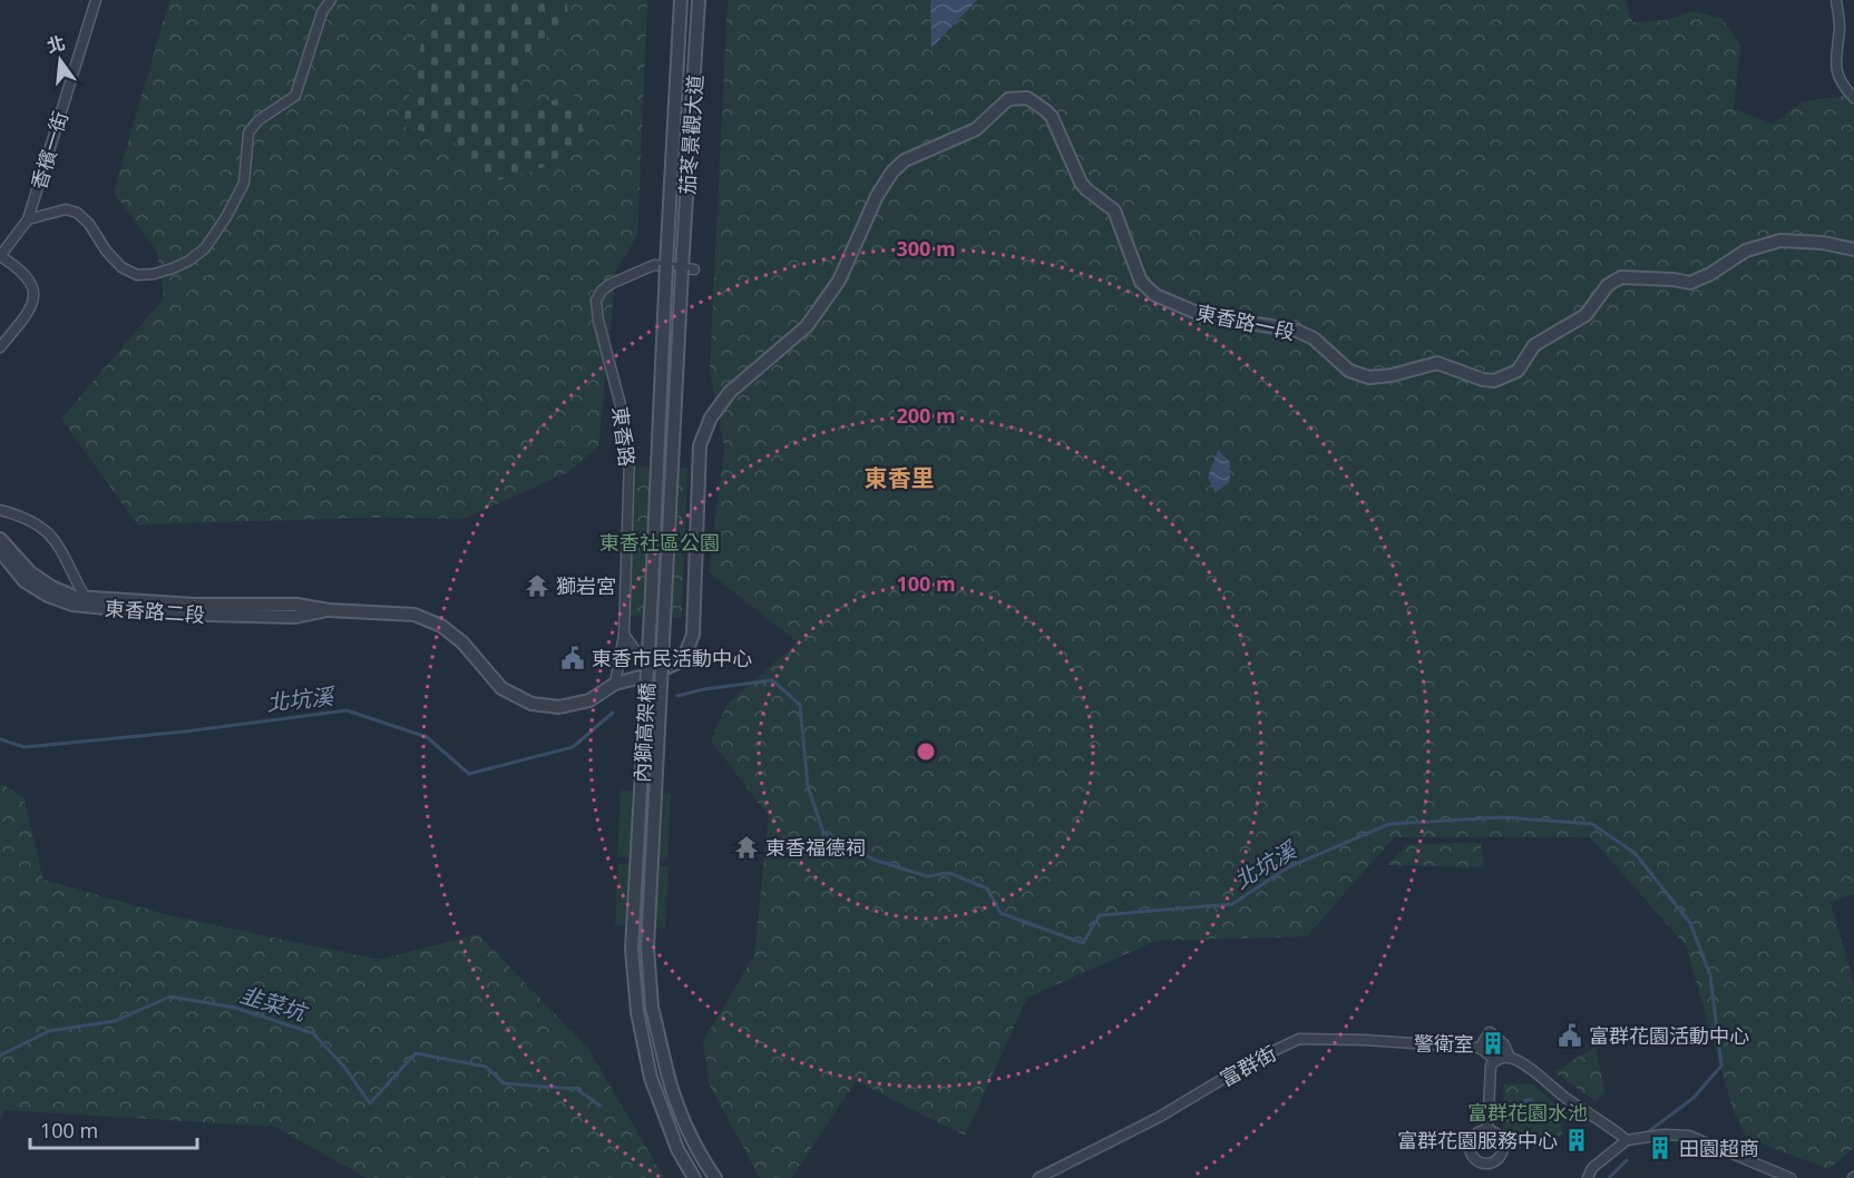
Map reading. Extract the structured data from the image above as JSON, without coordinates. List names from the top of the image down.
{
  "streets": {
    "street": [
      "茄苳景觀大道",
      "香檳一街",
      "東香路一段",
      "東香路",
      "東香路二段",
      "內獅高架橋",
      "富群街"
    ]
  },
  "crossings": [
    ["茄苳景觀大道", "東香路"],
    ["茄苳景觀大道", "內獅高架橋"],
    ["東香路一段", "東香路"],
    ["東香路一段", "東香路二段"],
    ["東香路", "東香路二段"],
    ["東香路", "內獅高架橋"]
  ],
  "districts": ["東香里"],
  "water": ["北坑溪", "韭菜坑"],
  "parks": ["東香社區公園", "富群花園水池"],
  "places": {
    "temple": ["獅岩宮", "東香福德祠"],
    "public building": ["東香市民活動中心", "富群花園活動中心"],
    "building": ["警衛室", "富群花園服務中心", "田園超商"]
  },
  "scale_bar": "100 m",
  "north": "top",
  "rings": ["300 m", "200 m", "100 m"]
}
